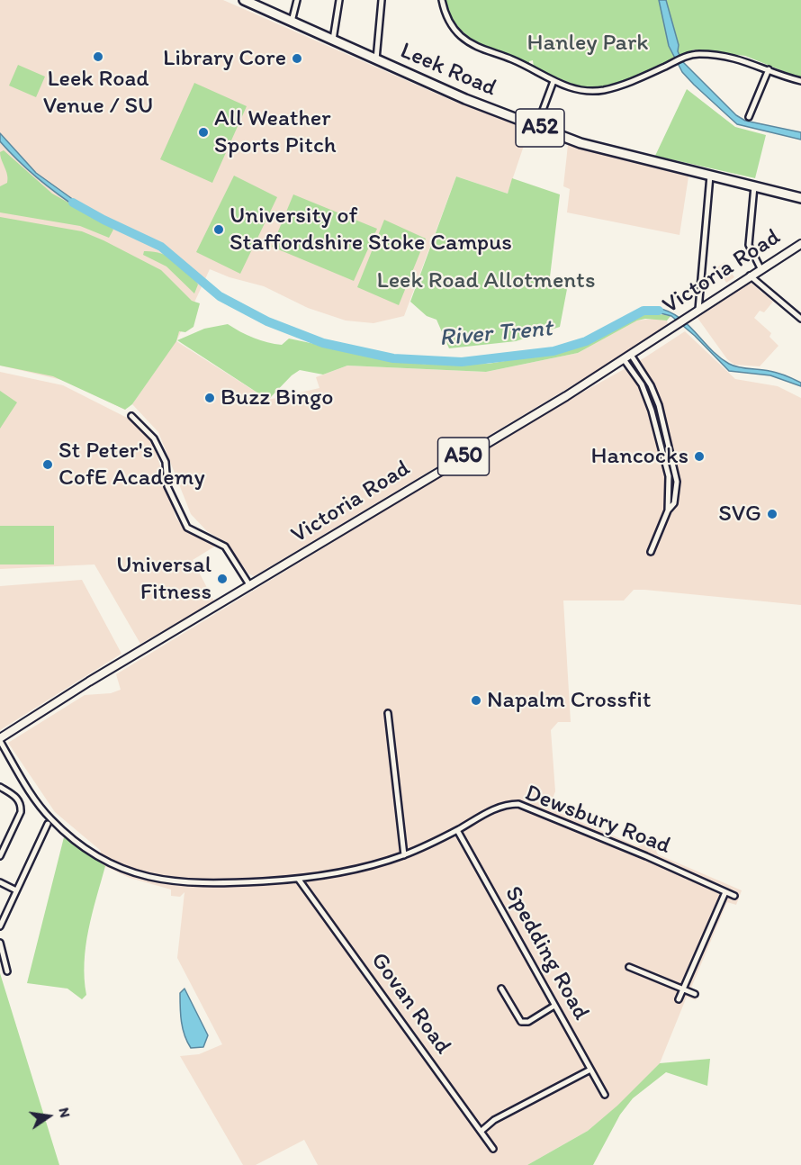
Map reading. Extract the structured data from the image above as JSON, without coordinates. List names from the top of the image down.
{
  "streets": {
    "highway": ["Leek Road", "A52"],
    "main road": ["Victoria Road", "A50"],
    "street": ["Dewsbury Road", "Spedding Road", "Govan Road"]
  },
  "crossings": [
    ["Victoria Road", "Dewsbury Road"],
    ["Dewsbury Road", "Spedding Road"],
    ["Dewsbury Road", "Govan Road"]
  ],
  "water": ["River Trent"],
  "parks": ["Hanley Park", "Leek Road Allotments"],
  "places": [
    "Leek Road Venue / SU",
    "Library Core",
    "All Weather Sports Pitch",
    "University of Staffordshire Stoke Campus",
    "Buzz Bingo",
    "Hancocks",
    "St Peter's CofE Academy",
    "SVG",
    "Universal Fitness",
    "Napalm Crossfit"
  ],
  "north": "right"
}
